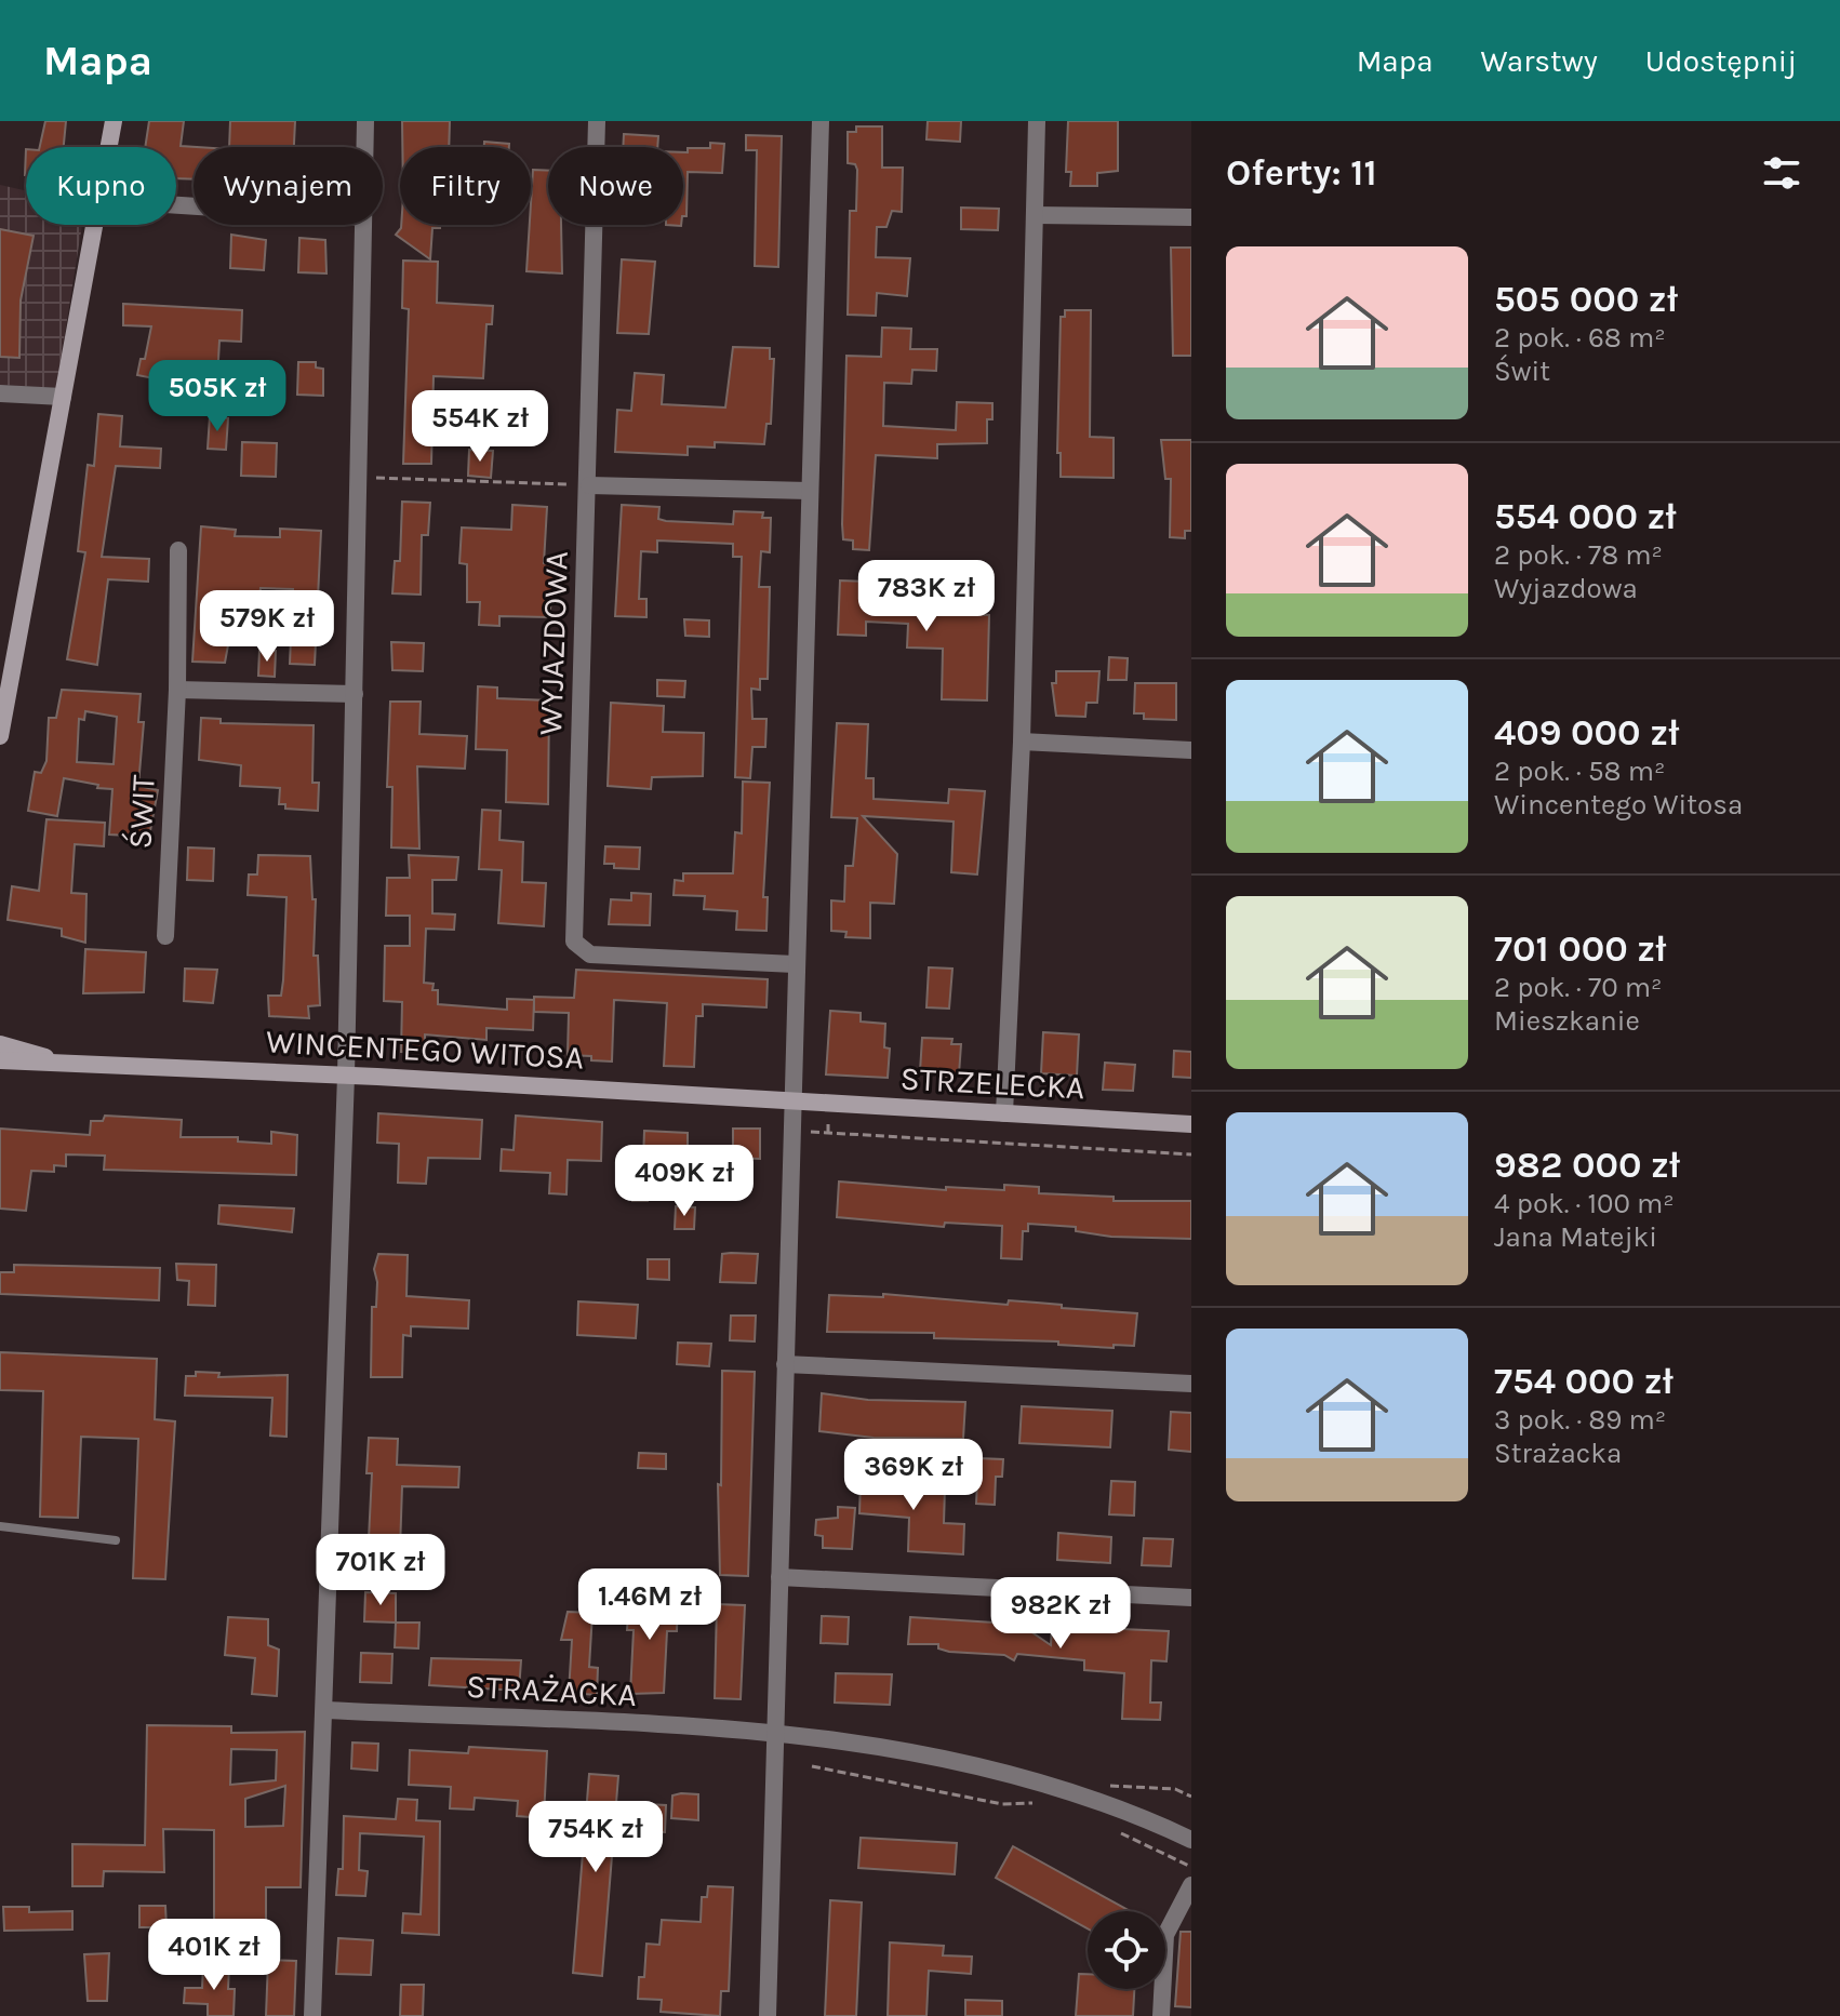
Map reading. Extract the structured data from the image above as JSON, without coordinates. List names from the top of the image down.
{
  "streets": {
    "street": [
      "WYJAZDOWA",
      "ŚWIT",
      "WINCENTEGO WITOSA",
      "STRZELECKA",
      "STRAŻACKA"
    ]
  },
  "crossings": [
    ["WINCENTEGO WITOSA", "STRZELECKA"]
  ],
  "page": {
    "header": "Mapa",
    "nav": ["Mapa", "Warstwy", "Udostępnij"],
    "heading": "Oferty: 11",
    "chip": [
      "Kupno",
      "Wynajem",
      "Filtry",
      "Nowe"
    ],
    "list": [
      {
        "name": "505 000 zł",
        "note": "2 pok. · 68 m² · Świt"
      },
      {
        "name": "554 000 zł",
        "note": "2 pok. · 78 m² · Wyjazdowa"
      },
      {
        "name": "409 000 zł",
        "note": "2 pok. · 58 m² · Wincentego Witosa"
      },
      {
        "name": "701 000 zł",
        "note": "2 pok. · 70 m² · Mieszkanie"
      },
      {
        "name": "982 000 zł",
        "note": "4 pok. · 100 m² · Jana Matejki"
      },
      {
        "name": "754 000 zł",
        "note": "3 pok. · 89 m² · Strażacka"
      }
    ],
    "price": [
      "505K zł",
      "554K zł",
      "783K zł",
      "579K zł",
      "409K zł",
      "369K zł",
      "701K zł",
      "1.46M zł",
      "982K zł",
      "754K zł",
      "401K zł"
    ]
  }
}
